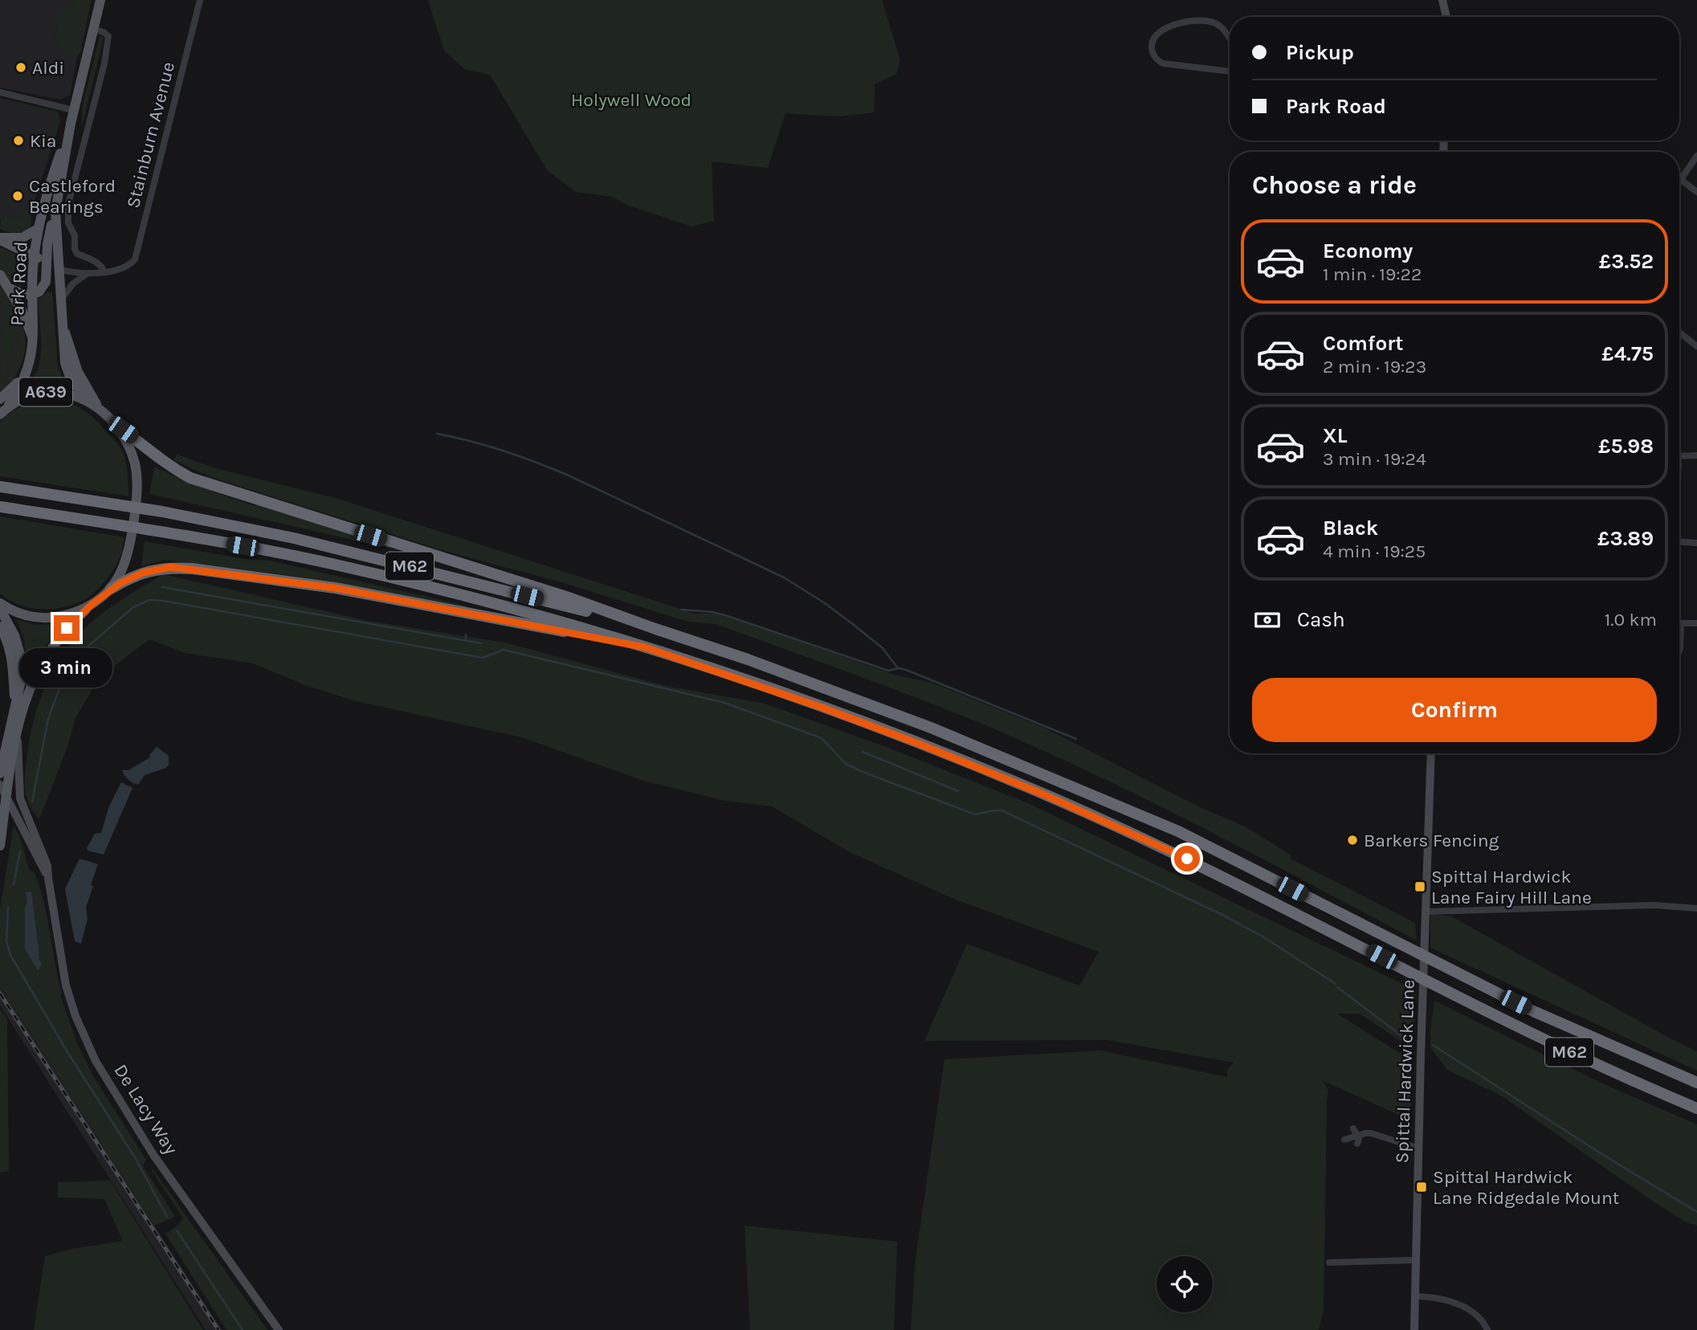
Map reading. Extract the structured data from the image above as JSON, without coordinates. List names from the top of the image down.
{
  "streets": {
    "highway": ["M62"],
    "main road": ["Park Road", "A639"],
    "street": ["Stainburn Avenue", "Spittal Hardwick Lane", "De Lacy Way"]
  },
  "crossings": [
    ["Stainburn Avenue", "Park Road"],
    ["Park Road", "A639"],
    ["A639", "M62"]
  ],
  "parks": ["Holywell Wood"],
  "places": {
    "other": [
      "Aldi",
      "Kia",
      "Castleford Bearings",
      "Barkers Fencing"
    ],
    "transit": ["Spittal Hardwick Lane Fairy Hill Lane", "Spittal Hardwick Lane Ridgedale Mount"]
  },
  "page": {
    "banner": ["Pickup", "Park Road"],
    "heading": "Choose a ride",
    "list": [
      {
        "name": "Economy",
        "note": "1 min · 19:22",
        "value": "£3.52"
      },
      {
        "name": "Comfort",
        "note": "2 min · 19:23",
        "value": "£4.75"
      },
      {
        "name": "XL",
        "note": "3 min · 19:24",
        "value": "£5.98"
      },
      {
        "name": "Black",
        "note": "4 min · 19:25",
        "value": "£3.89"
      }
    ],
    "pay": ["Cash", "1.0 km"],
    "bubble": "3 min",
    "buttons": "Confirm"
  }
}
